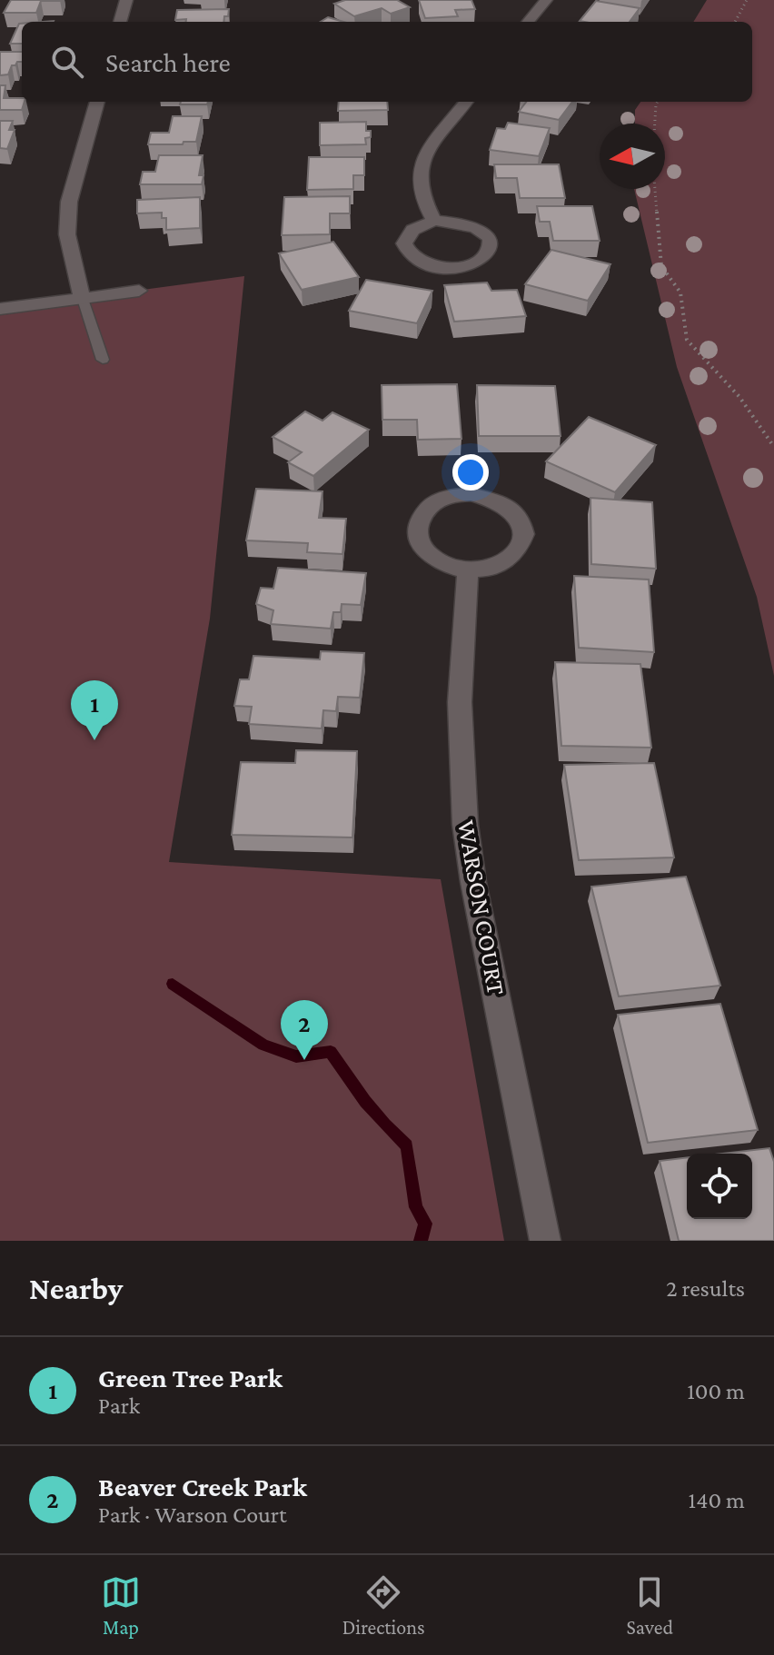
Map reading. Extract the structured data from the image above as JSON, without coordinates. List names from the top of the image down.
{
  "streets": {
    "street": ["WARSON COURT"]
  },
  "north": "left",
  "page": {
    "search": "Search here",
    "pins": ["1", "2"],
    "heading": ["Nearby", "2 results"],
    "list": [
      {
        "mark": "1",
        "name": "Green Tree Park",
        "note": "Park",
        "value": "100 m"
      },
      {
        "mark": "2",
        "name": "Beaver Creek Park",
        "note": "Park · Warson Court",
        "value": "140 m"
      }
    ],
    "nav": ["Map", "Directions", "Saved"]
  }
}
